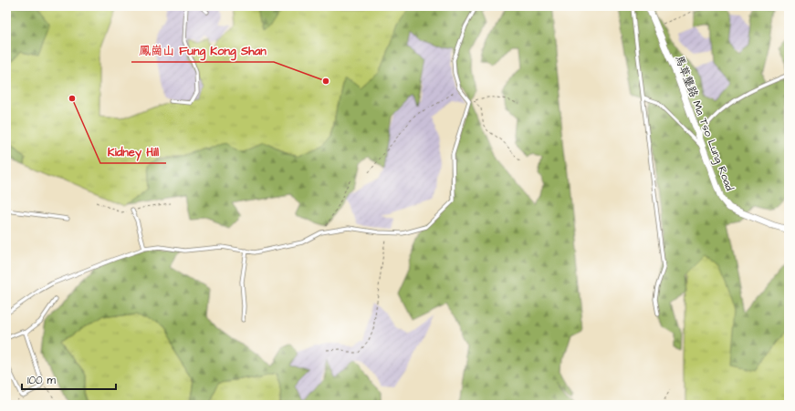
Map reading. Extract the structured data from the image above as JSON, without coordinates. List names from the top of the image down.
{
  "streets": {
    "street": ["馬草壟路 Ma Tso Lung Road"]
  },
  "places": ["鳳崗山 Fung Kong Shan", "Kidney Hill"],
  "scale_bar": "100 m"
}
